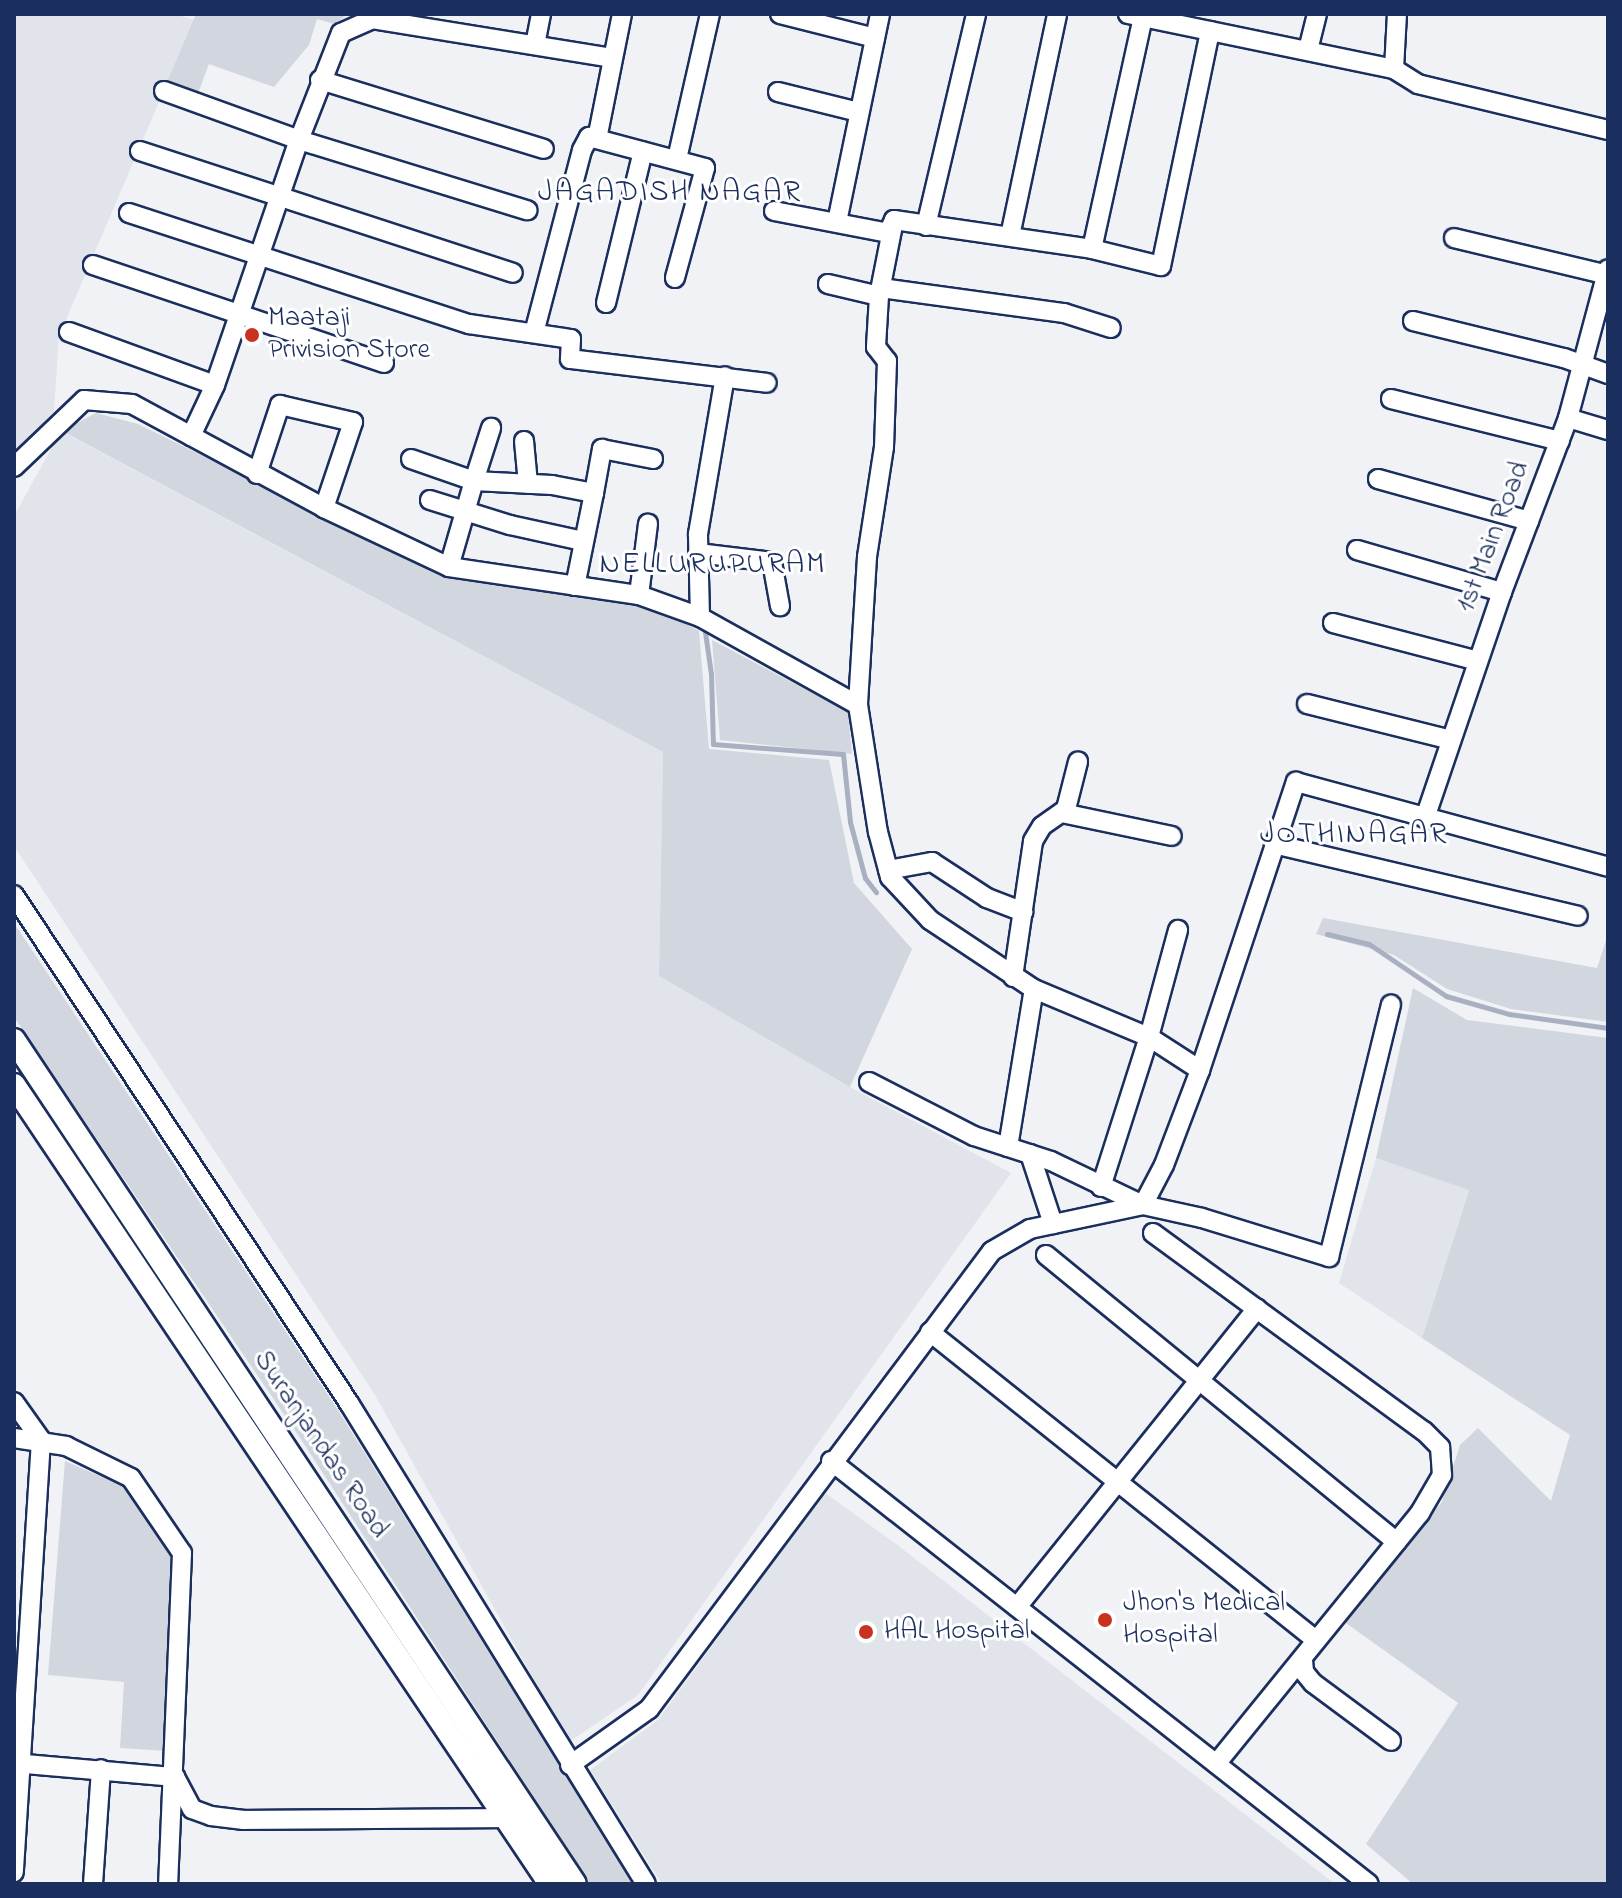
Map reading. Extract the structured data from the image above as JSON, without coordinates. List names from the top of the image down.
{
  "streets": {
    "main road": ["Suranjandas Road"],
    "street": ["1st Main Road"]
  },
  "districts": ["JAGADISH NAGAR", "NELLURUPURAM", "JOTHINAGAR"],
  "places": ["Maataji Privision Store", "Jhon's Medical Hospital", "HAL Hospital"]
}
